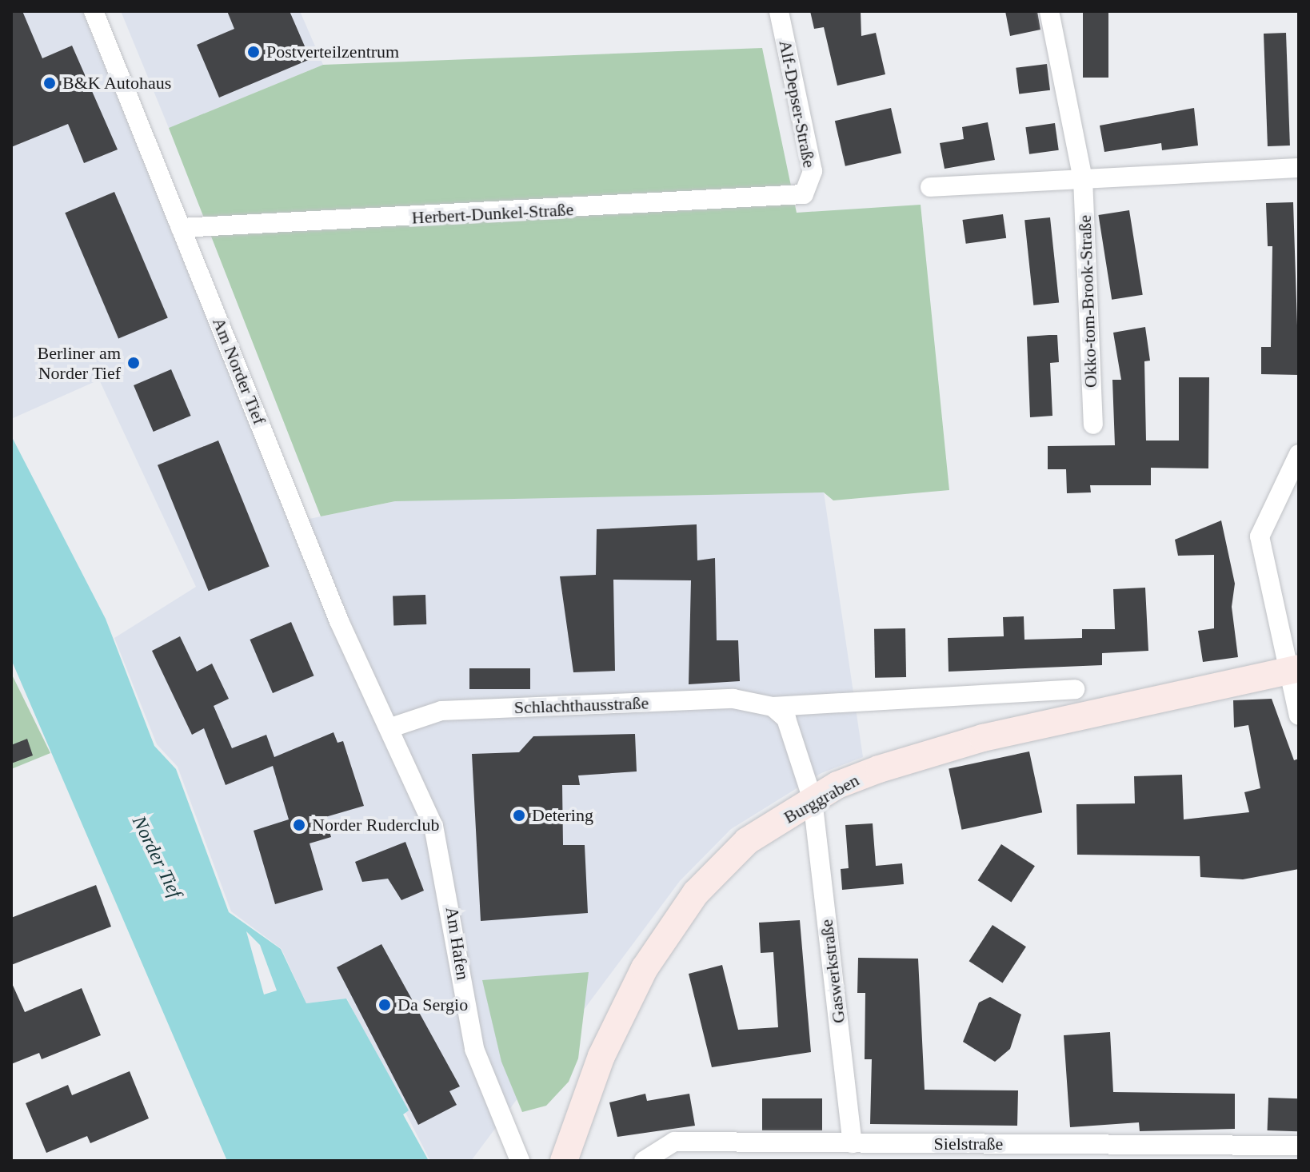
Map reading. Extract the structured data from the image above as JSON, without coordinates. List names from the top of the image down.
{
  "streets": {
    "main road": ["Burggraben"],
    "street": [
      "Alf-Depser-Straße",
      "Herbert-Dunkel-Straße",
      "Okko-tom-Brook-Straße",
      "Am Norder Tief",
      "Schlachthausstraße",
      "Am Hafen",
      "Gaswerkstraße",
      "Sielstraße"
    ]
  },
  "crossings": [
    ["Alf-Depser-Straße", "Herbert-Dunkel-Straße"],
    ["Herbert-Dunkel-Straße", "Am Norder Tief"],
    ["Am Norder Tief", "Schlachthausstraße"],
    ["Am Norder Tief", "Am Hafen"],
    ["Schlachthausstraße", "Am Hafen"],
    ["Burggraben", "Gaswerkstraße"],
    ["Gaswerkstraße", "Sielstraße"]
  ],
  "water": ["Norder Tief"],
  "places": [
    "Postverteilzentrum",
    "B&K Autohaus",
    "Berliner am Norder Tief",
    "Detering",
    "Norder Ruderclub",
    "Da Sergio"
  ]
}
